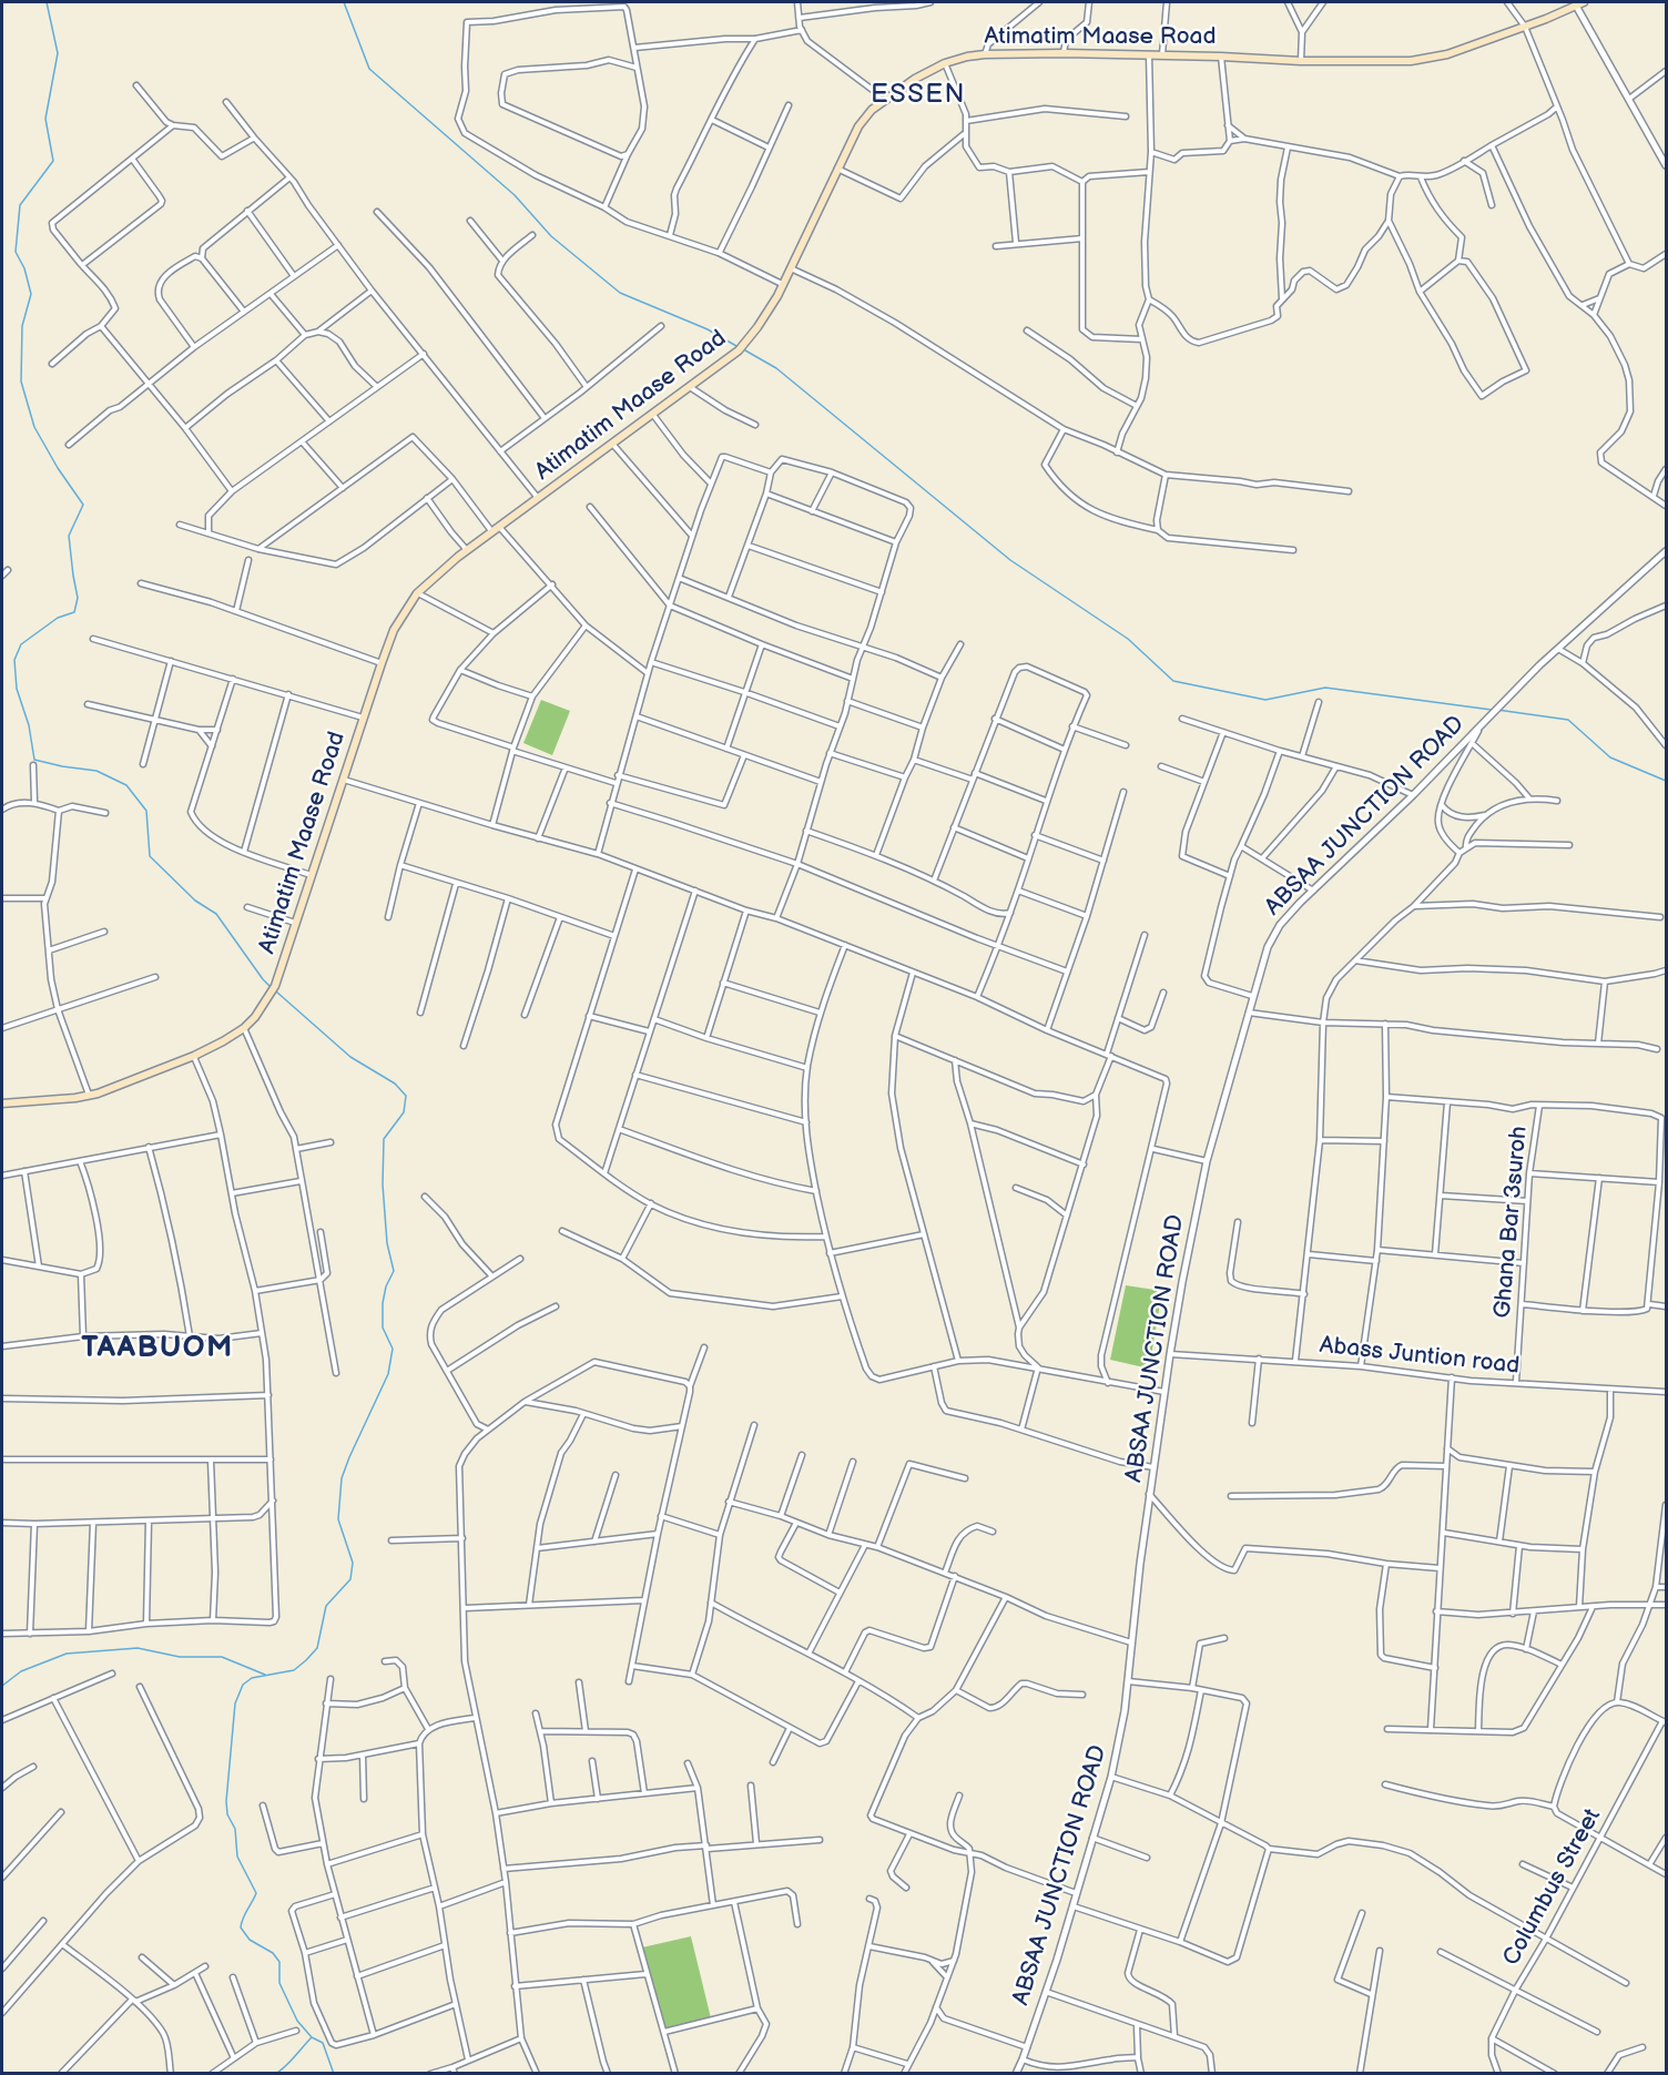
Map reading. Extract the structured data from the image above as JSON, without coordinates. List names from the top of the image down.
{
  "streets": {
    "main road": ["Atimatim Maase Road"],
    "street": [
      "ABSAA JUNCTION ROAD",
      "Ghana Bar 3suroh",
      "Abass Juntion road",
      "Columbus Street"
    ]
  },
  "crossings": [
    ["ABSAA JUNCTION ROAD", "Abass Juntion road"],
    ["Ghana Bar 3suroh", "Abass Juntion road"]
  ],
  "districts": ["ESSEN", "TAABUOM"]
}
